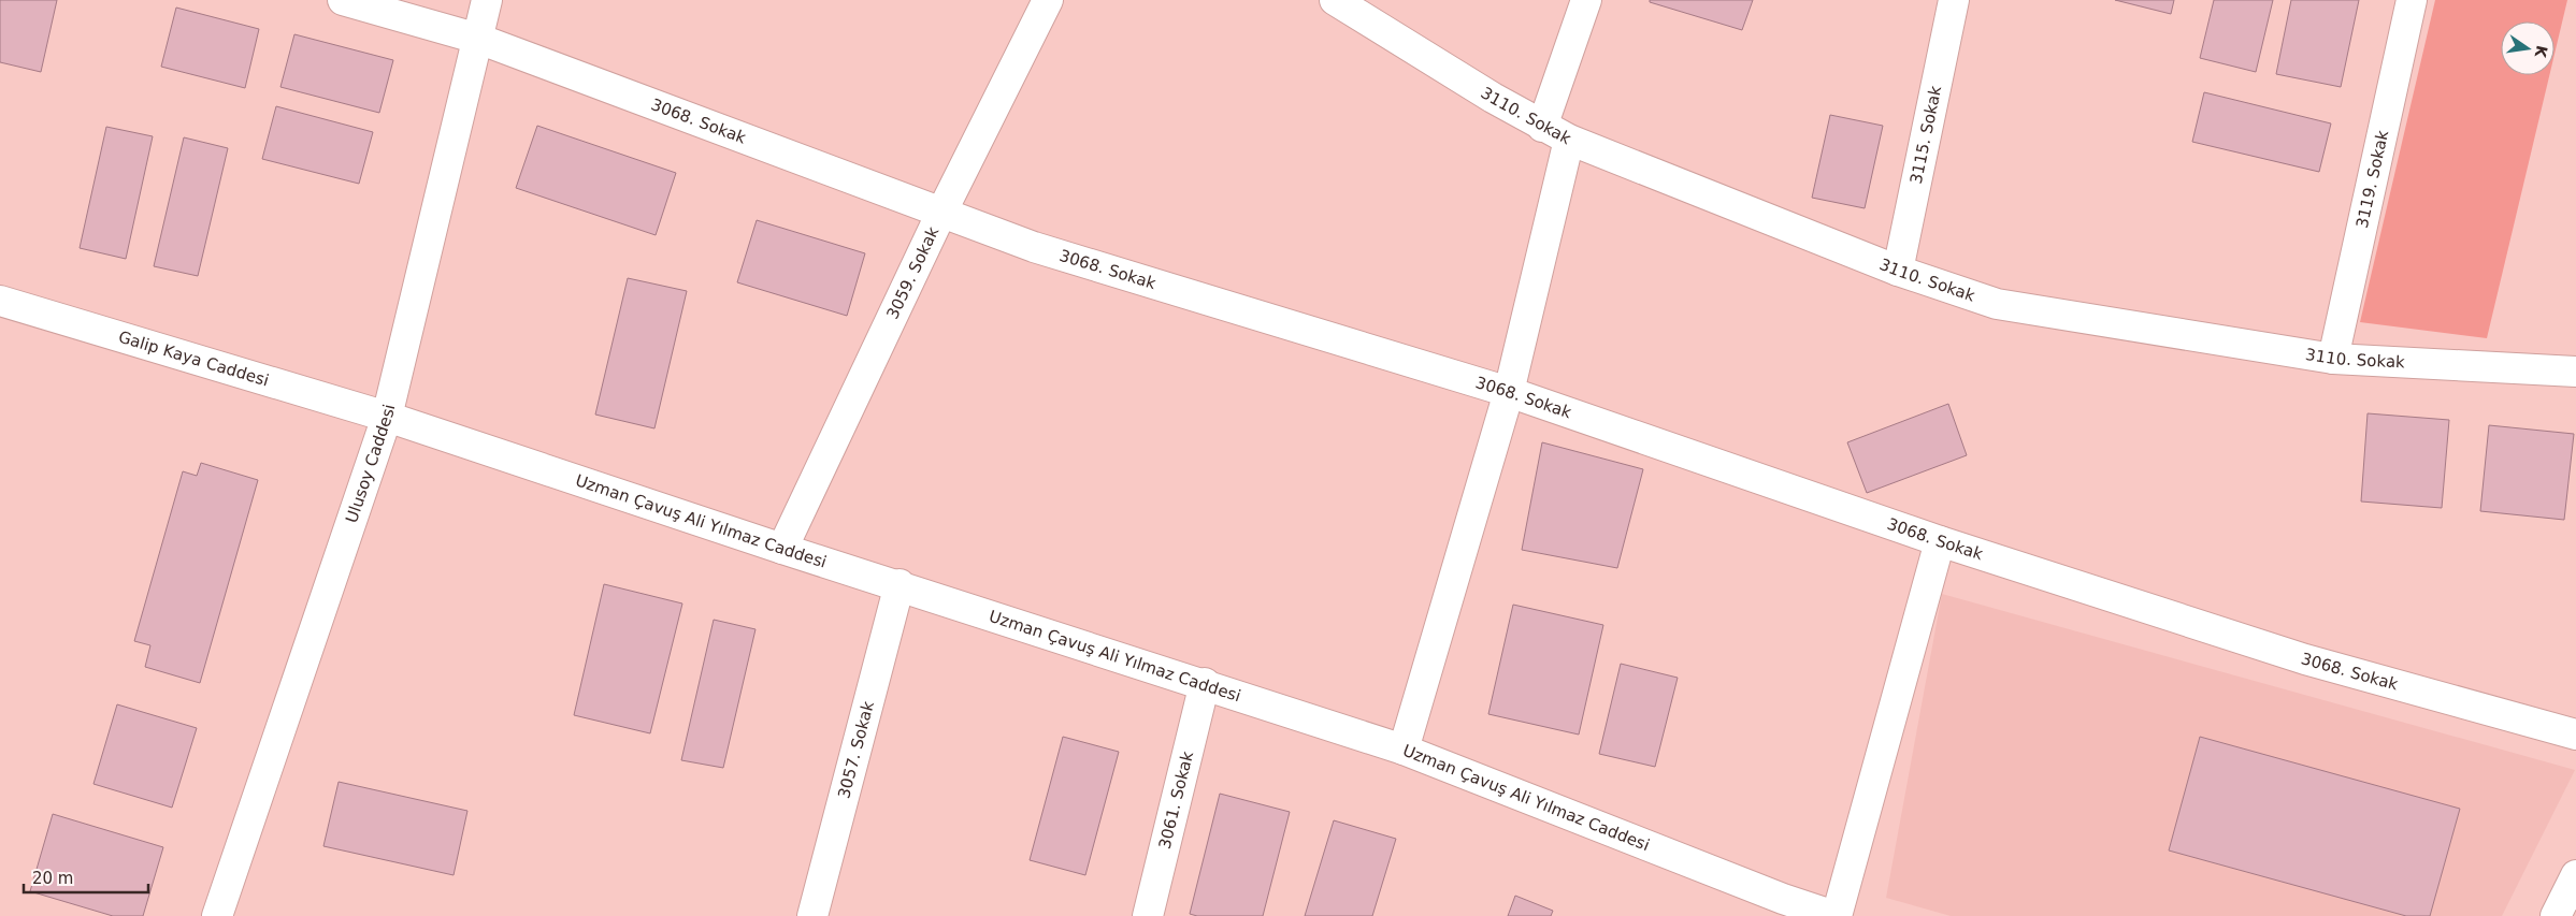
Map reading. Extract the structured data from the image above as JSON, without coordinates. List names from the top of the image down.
{
  "streets": {
    "street": [
      "3110. Sokak",
      "3068. Sokak",
      "3115. Sokak",
      "3119. Sokak",
      "3059. Sokak",
      "Galip Kaya Caddesi",
      "Ulusoy Caddesi",
      "Uzman Çavuş Ali Yılmaz Caddesi",
      "3057. Sokak",
      "3061. Sokak"
    ]
  },
  "crossings": [
    ["3110. Sokak", "3115. Sokak"],
    ["3110. Sokak", "3119. Sokak"],
    ["3068. Sokak", "3059. Sokak"],
    ["3068. Sokak", "Ulusoy Caddesi"],
    ["3059. Sokak", "Uzman Çavuş Ali Yılmaz Caddesi"],
    ["Galip Kaya Caddesi", "Ulusoy Caddesi"],
    ["Galip Kaya Caddesi", "Uzman Çavuş Ali Yılmaz Caddesi"],
    ["Ulusoy Caddesi", "Uzman Çavuş Ali Yılmaz Caddesi"],
    ["Uzman Çavuş Ali Yılmaz Caddesi", "3057. Sokak"],
    ["Uzman Çavuş Ali Yılmaz Caddesi", "3061. Sokak"]
  ],
  "scale_bar": "20 m",
  "north": "right"
}
